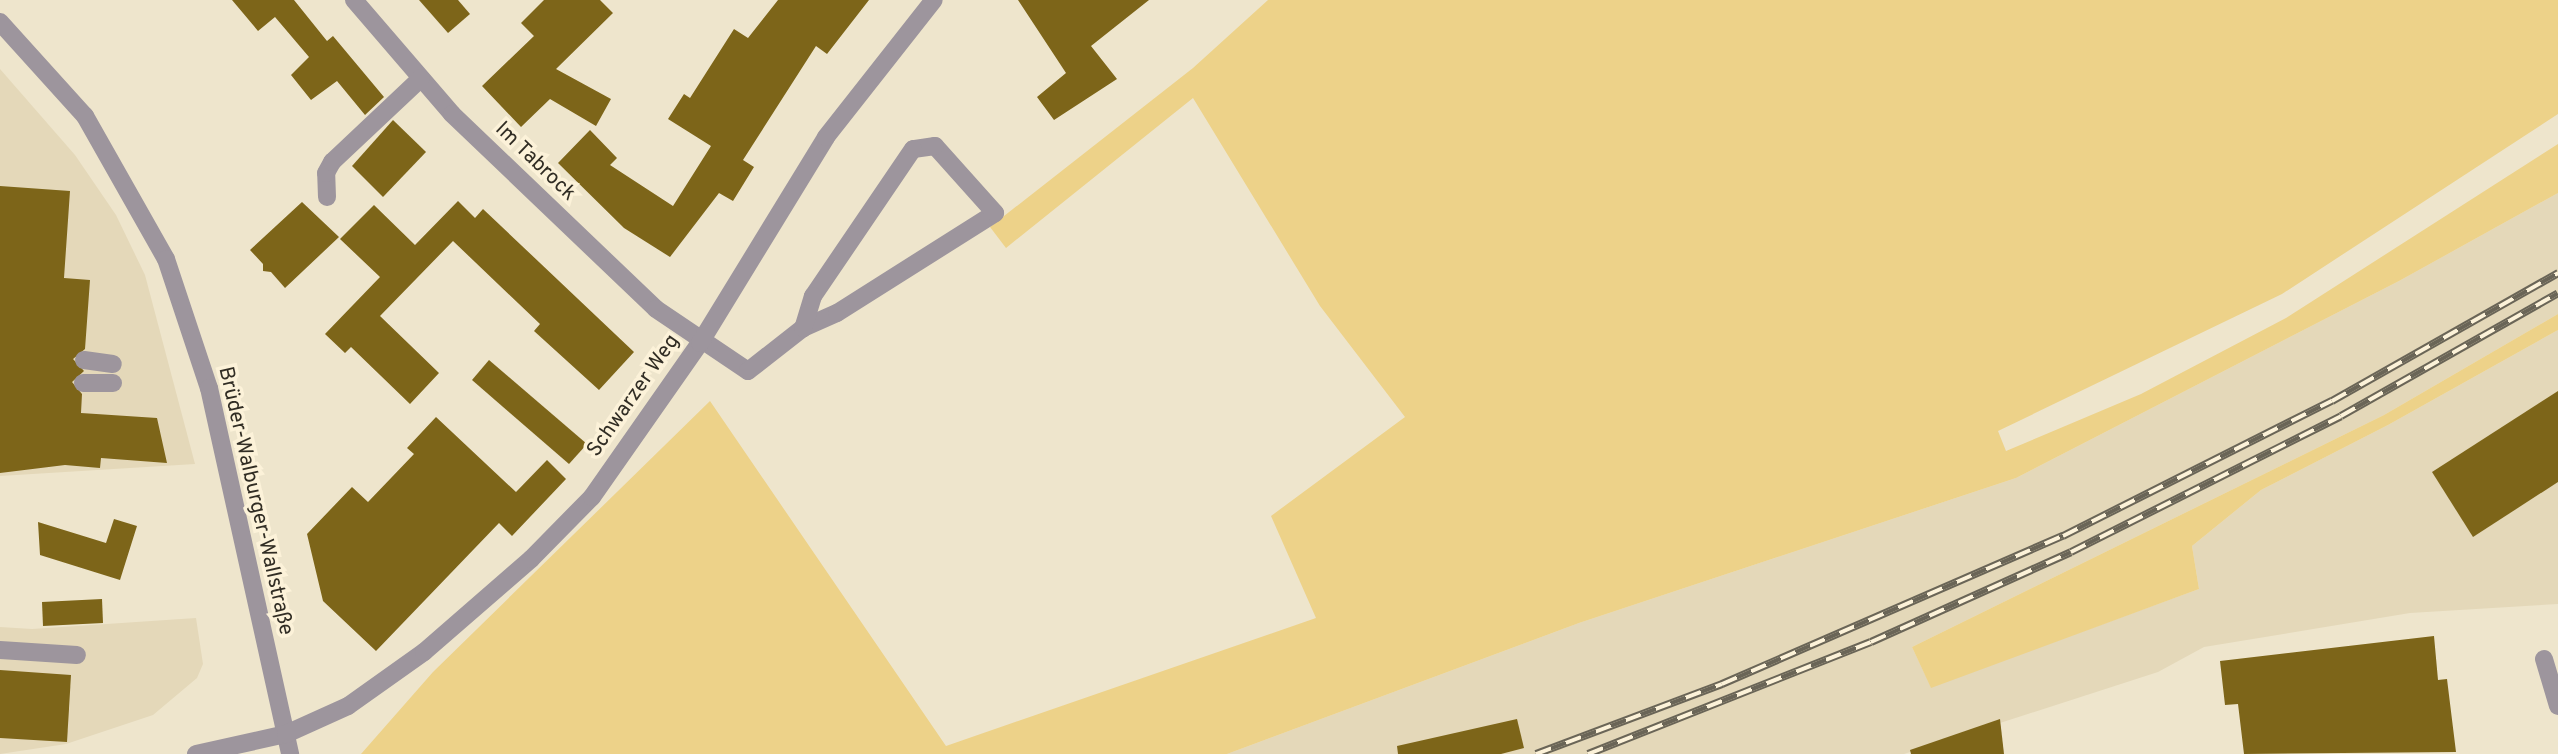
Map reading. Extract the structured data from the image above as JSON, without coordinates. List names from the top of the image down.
{
  "streets": {
    "street": ["Im Tabrock", "Schwarzer Weg", "Brüder-Walburger-Wallstraße"]
  },
  "crossings": [
    ["Im Tabrock", "Schwarzer Weg"],
    ["Schwarzer Weg", "Brüder-Walburger-Wallstraße"]
  ]
}
